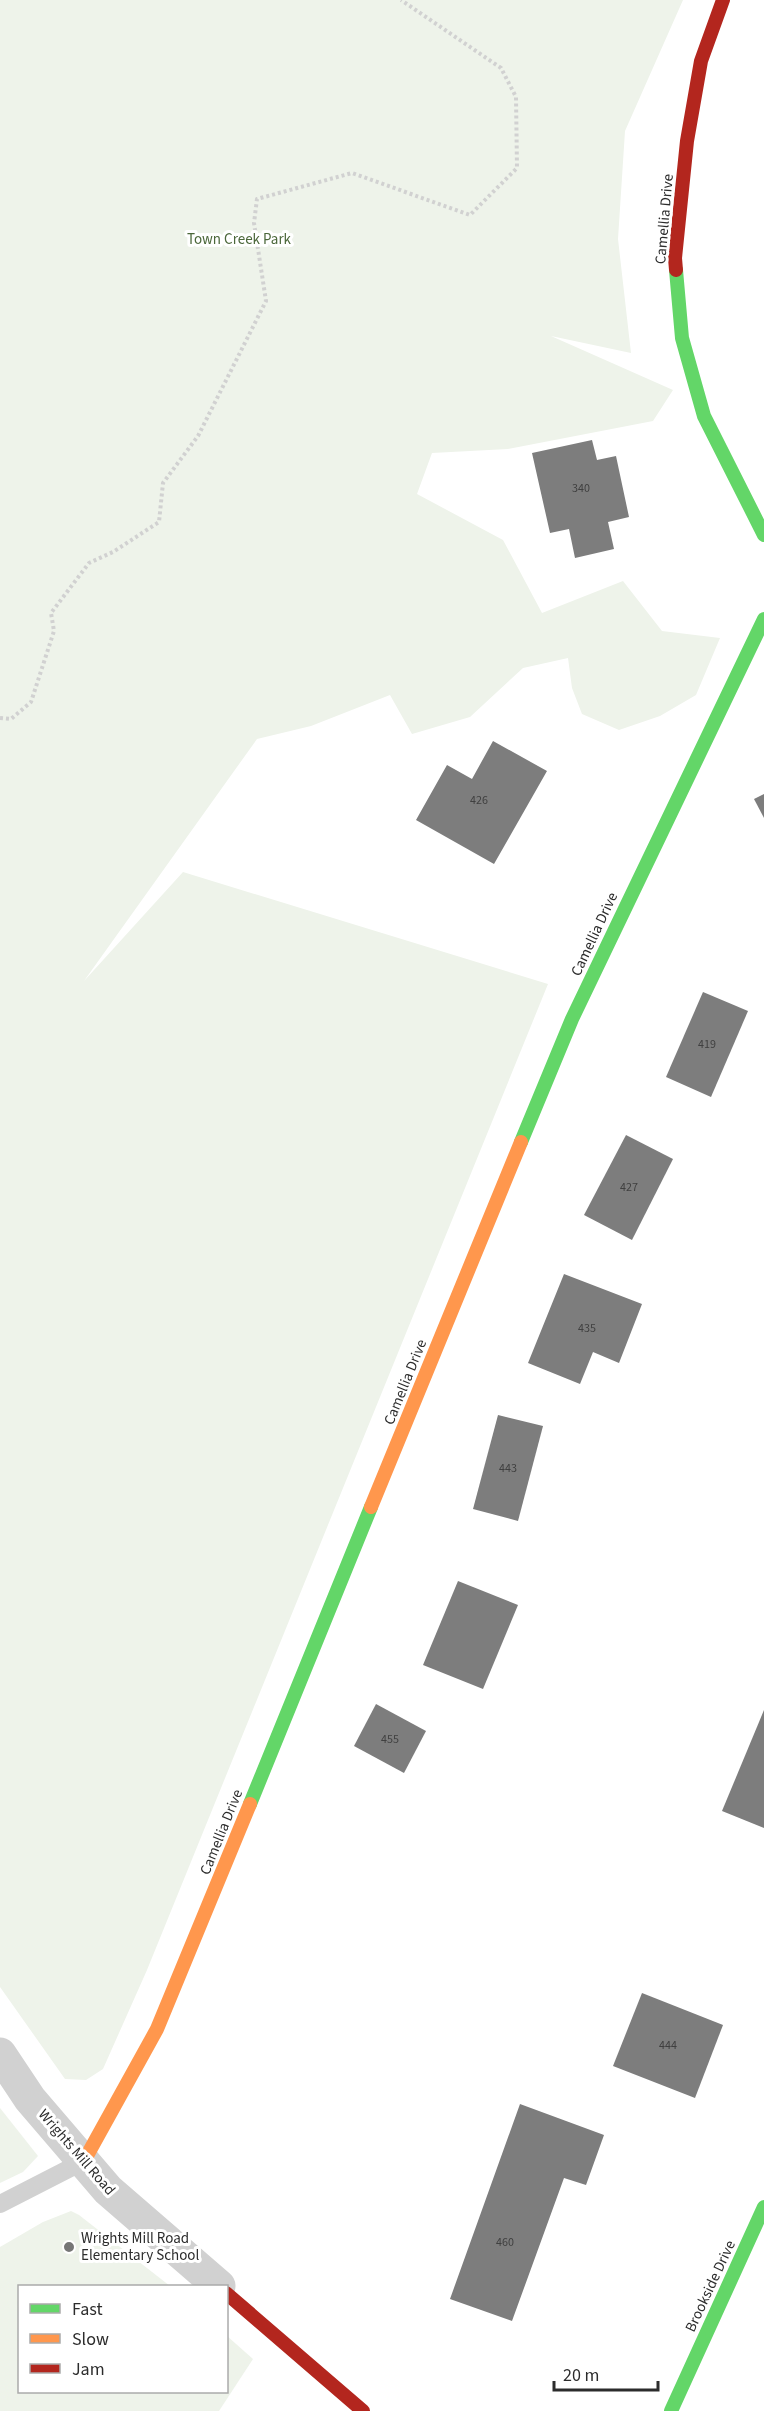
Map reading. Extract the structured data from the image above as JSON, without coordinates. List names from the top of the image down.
{
  "streets": {
    "street": ["Camellia Drive", "Wrights Mill Road", "Brookside Drive"]
  },
  "crossings": [
    ["Camellia Drive", "Wrights Mill Road"]
  ],
  "parks": ["Town Creek Park"],
  "places": ["Wrights Mill Road Elementary School"],
  "house_numbers": [
    "340",
    "426",
    "419",
    "427",
    "435",
    "443",
    "455",
    "444",
    "460"
  ],
  "legend": ["Fast", "Slow", "Jam"],
  "scale_bar": "20 m"
}
